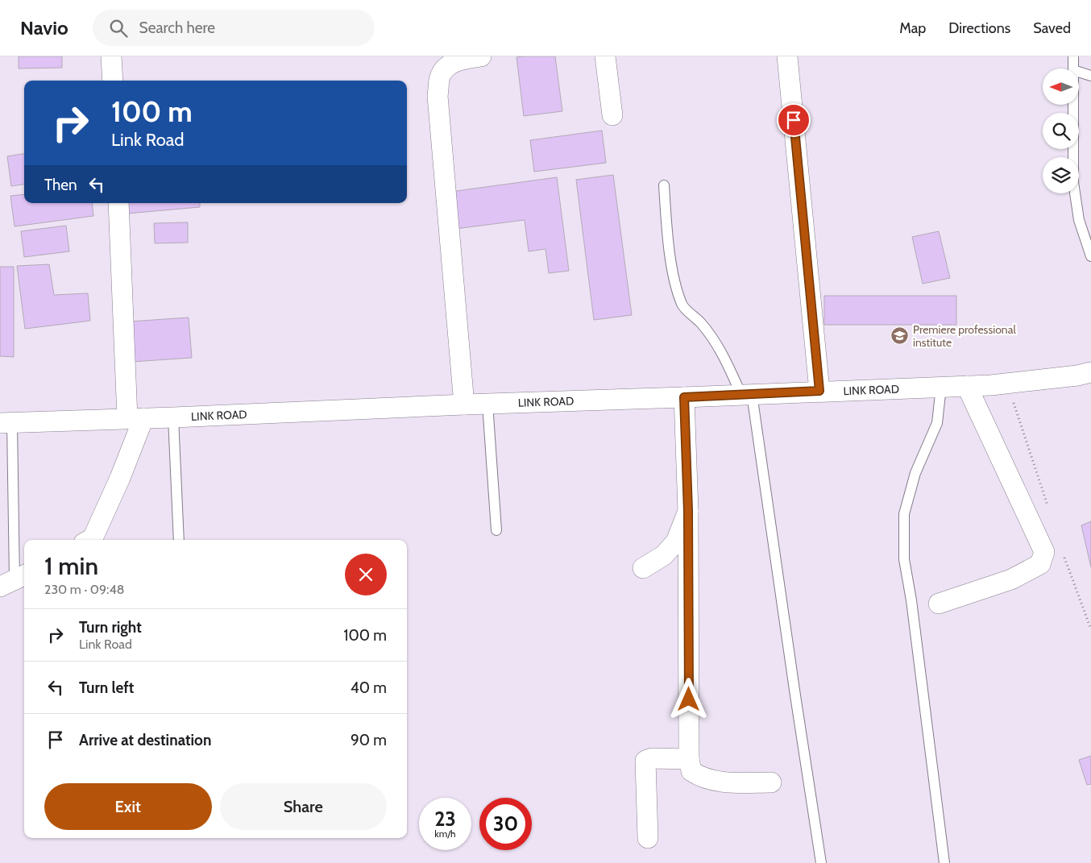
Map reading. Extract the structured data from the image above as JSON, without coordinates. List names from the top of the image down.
{
  "streets": {
    "street": ["LINK ROAD"]
  },
  "places": {
    "school or university": ["Premiere professional institute"]
  },
  "north": "left",
  "page": {
    "header": "Navio",
    "search": "Search here",
    "nav": ["Map", "Directions", "Saved"],
    "turn": ["100 m", "Link Road"],
    "then": "Then",
    "heading": ["1 min", "230 m · 09:48"],
    "list": [
      {
        "name": "Turn right",
        "note": "Link Road",
        "value": "100 m"
      },
      {
        "name": "Turn left",
        "value": "40 m"
      },
      {
        "name": "Arrive at destination",
        "value": "90 m"
      }
    ],
    "buttons": ["Exit", "Share"],
    "speed": "23 km/h",
    "limit": "30"
  }
}
